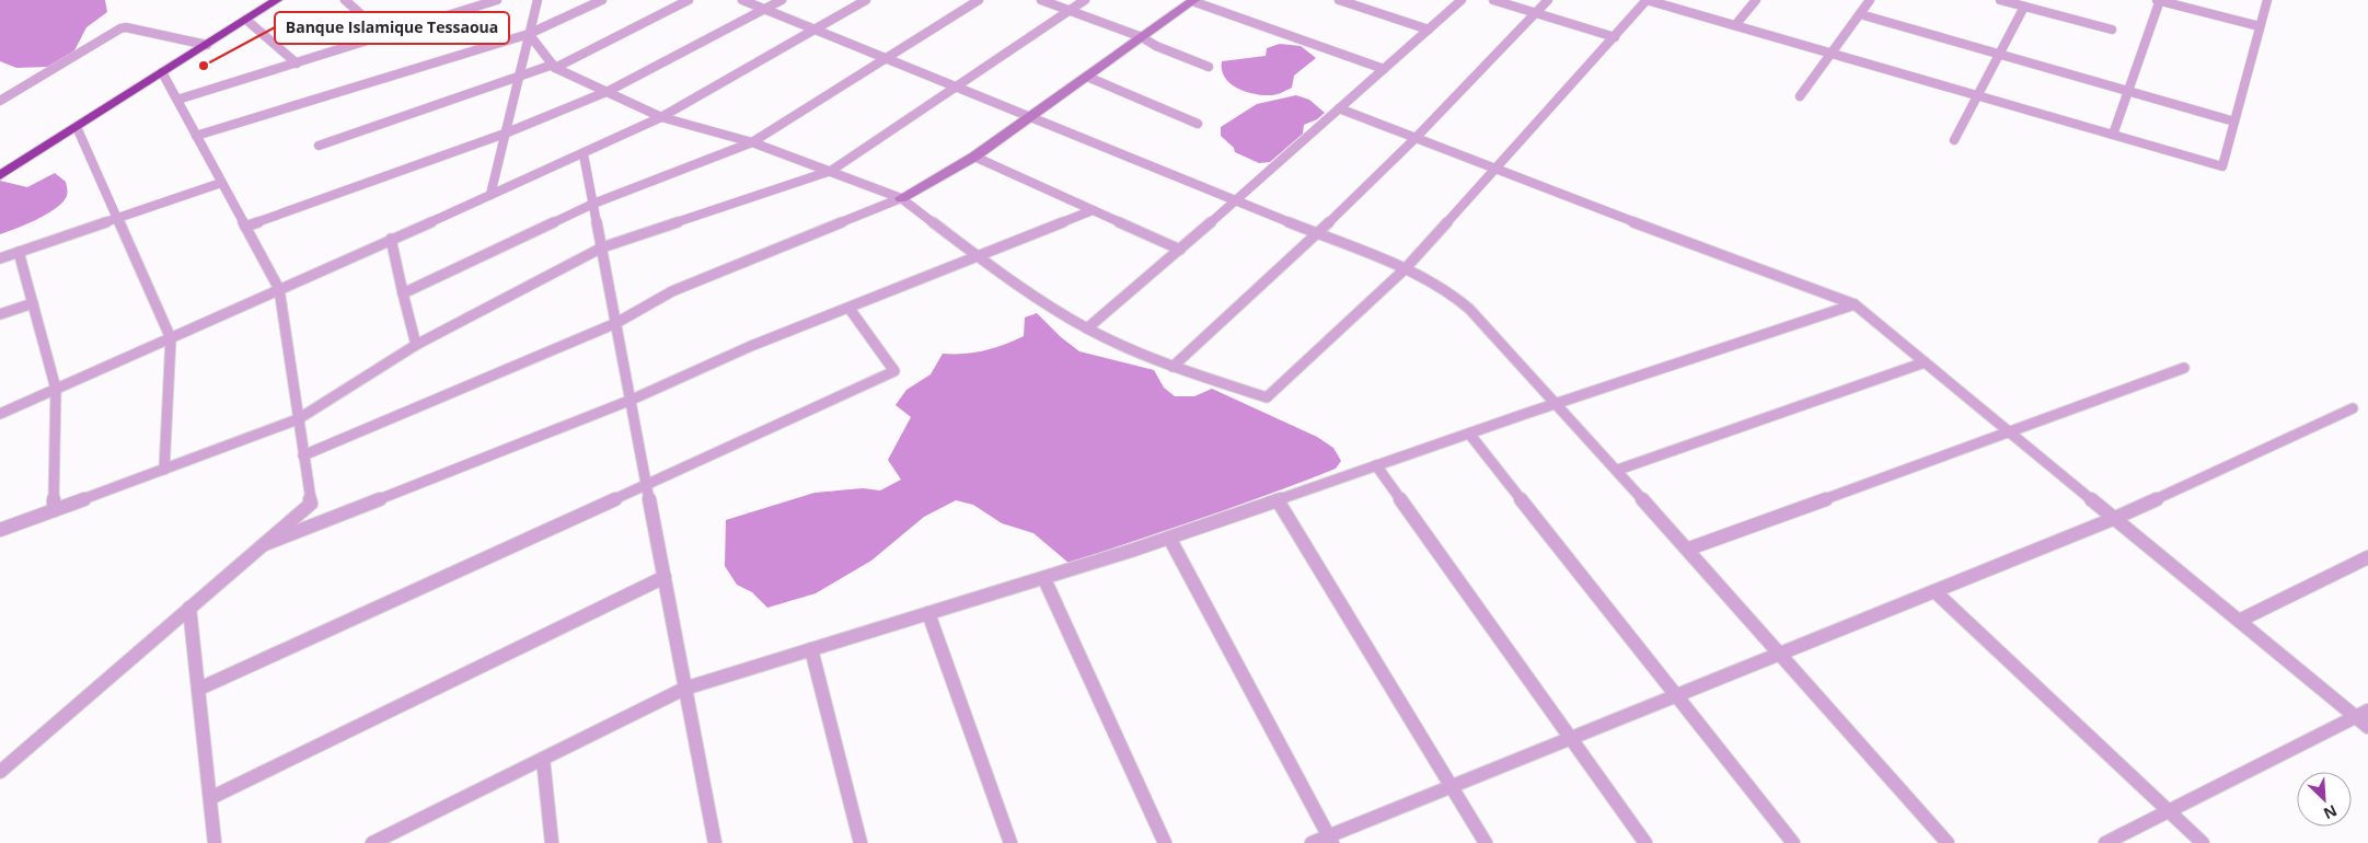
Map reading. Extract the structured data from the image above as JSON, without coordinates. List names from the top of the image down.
{
  "places": ["Banque Islamique Tessaoua"],
  "north": "bottom right"
}
